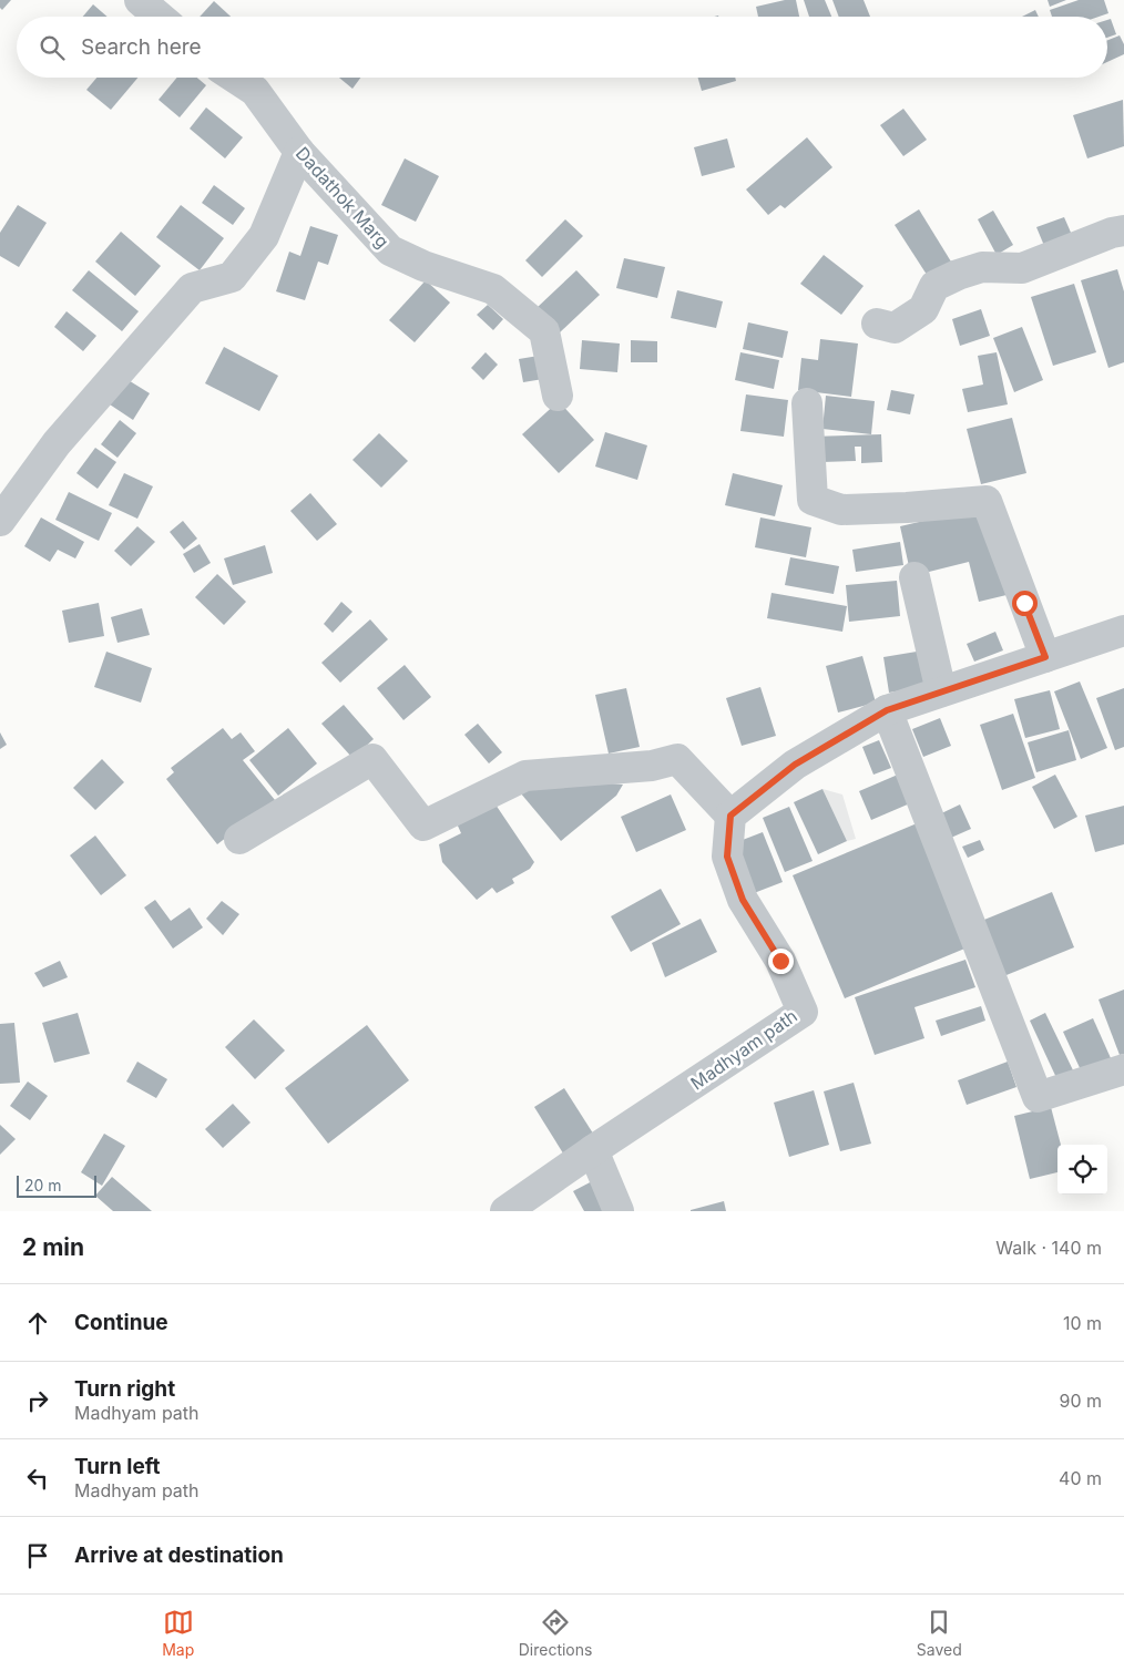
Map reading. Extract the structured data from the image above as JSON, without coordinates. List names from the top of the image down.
{
  "streets": {
    "street": ["Dadathok Marg", "Madhyam path"]
  },
  "scale_bar": "20 m",
  "page": {
    "search": "Search here",
    "scale": "20 m",
    "heading": ["2 min", "Walk · 140 m"],
    "list": [
      ["Continue", "10 m"],
      ["Turn right", "Madhyam path", "90 m"],
      ["Turn left", "Madhyam path", "40 m"],
      "Arrive at destination"
    ],
    "nav": ["Map", "Directions", "Saved"]
  }
}
